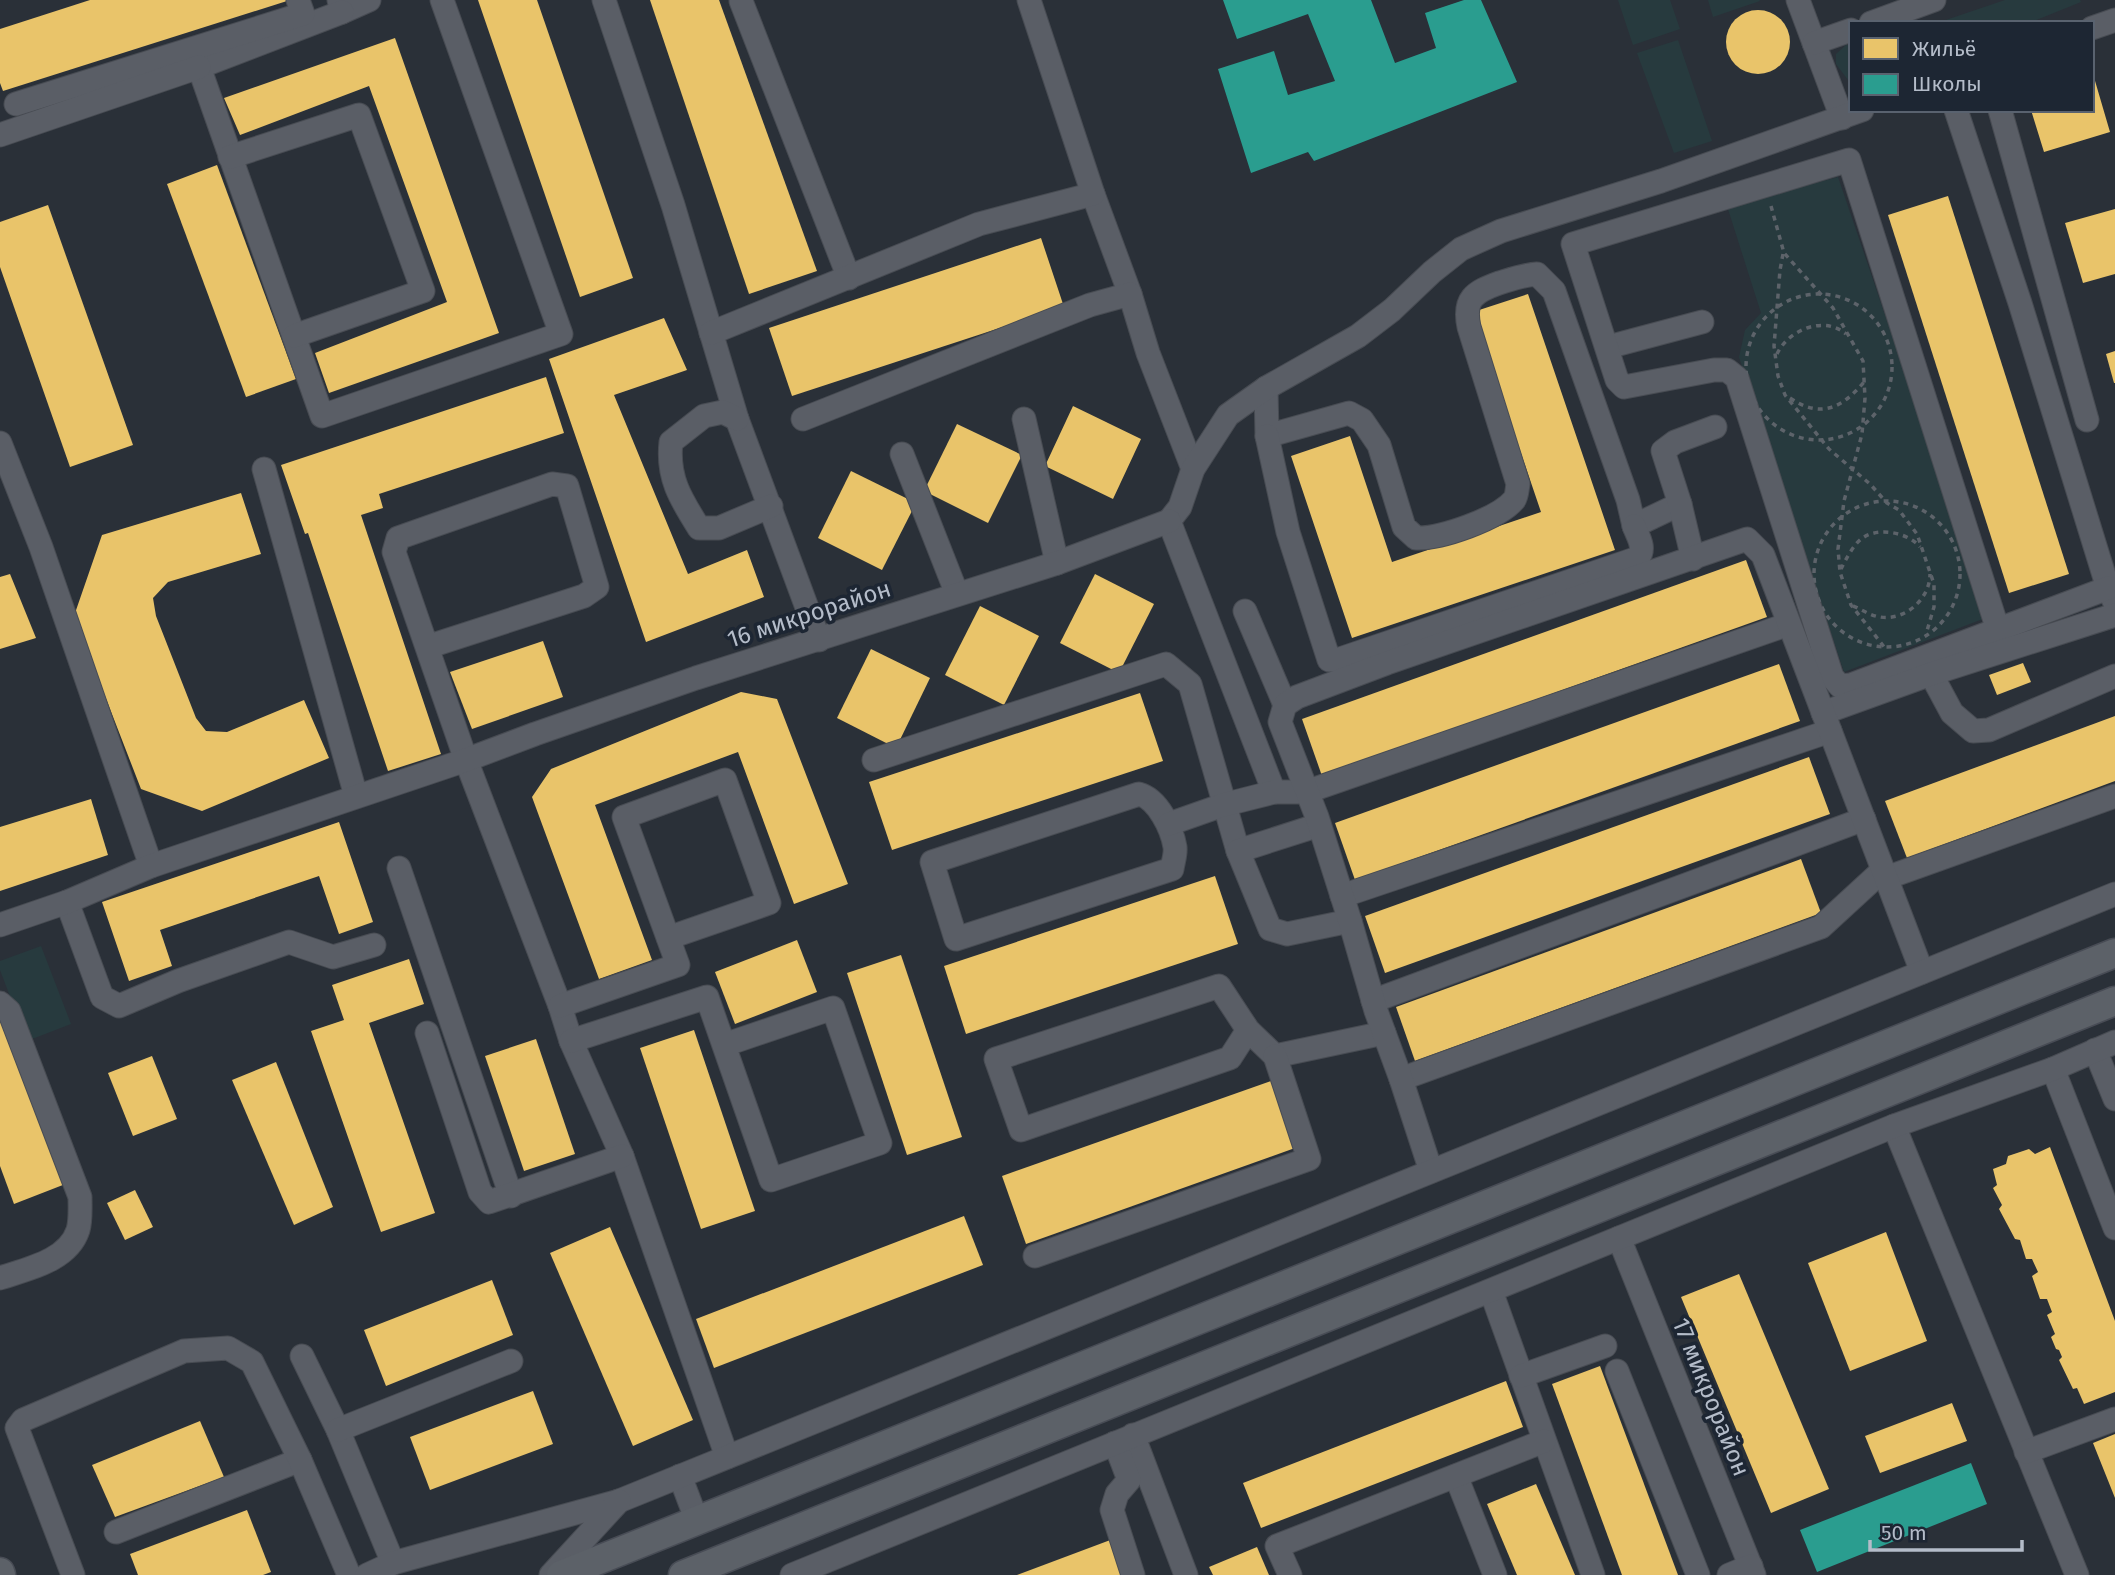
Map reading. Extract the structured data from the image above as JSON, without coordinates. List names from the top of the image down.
{
  "streets": {
    "street": ["16 микрорайон", "17 микрорайон"]
  },
  "legend": ["Жильё", "Школы"],
  "scale_bar": "50 m"
}
